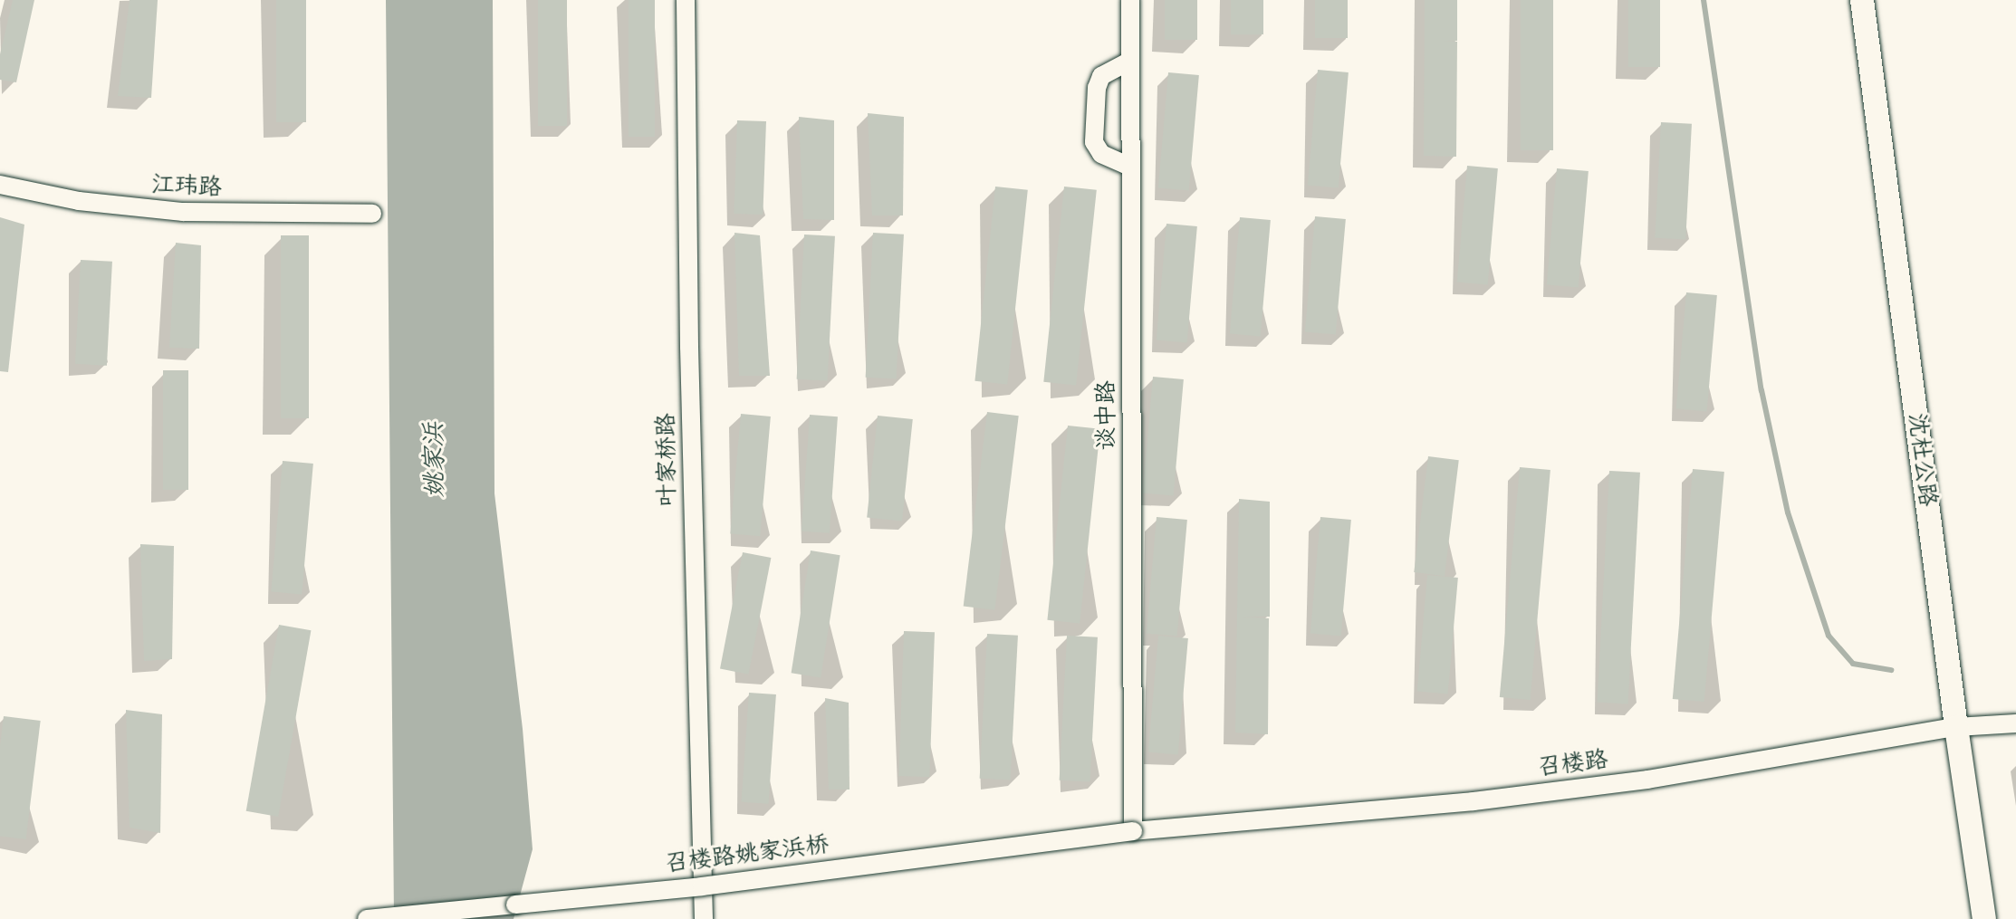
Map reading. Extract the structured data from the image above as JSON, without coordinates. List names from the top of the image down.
{
  "streets": {
    "main road": ["沈杜公路"],
    "street": [
      "江玮路",
      "谈中路",
      "叶家桥路",
      "召楼路",
      "召楼路姚家浜桥"
    ]
  },
  "crossings": [
    ["谈中路", "召楼路"],
    ["谈中路", "召楼路姚家浜桥"],
    ["沈杜公路", "召楼路"],
    ["召楼路", "召楼路姚家浜桥"]
  ],
  "water": ["姚家浜"]
}
